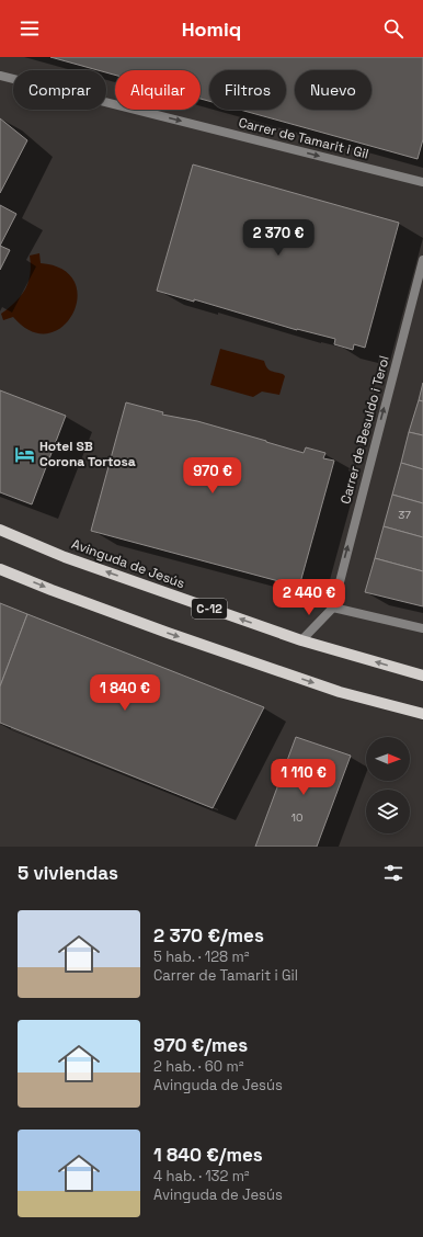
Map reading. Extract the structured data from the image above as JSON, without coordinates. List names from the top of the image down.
{
  "streets": {
    "main road": ["Avinguda de Jesús", "C-12"],
    "street": ["Carrer de Tamarit i Gil", "Carrer de Besuldo i Terol"]
  },
  "one_way": ["Carrer de Tamarit i Gil", "Carrer de Besuldo i Terol"],
  "places": {
    "hotel": ["Hotel SB Corona Tortosa"]
  },
  "house_numbers": ["37", "10"],
  "north": "right",
  "page": {
    "header": "Homiq",
    "chip": [
      "Comprar",
      "Alquilar",
      "Filtros",
      "Nuevo"
    ],
    "price": [
      "2 370 €",
      "970 €",
      "2 440 €",
      "1 840 €",
      "1 110 €"
    ],
    "heading": "5 viviendas",
    "list": [
      {
        "name": "2 370 €/mes",
        "note": "5 hab. · 128 m² · Carrer de Tamarit i Gil"
      },
      {
        "name": "970 €/mes",
        "note": "2 hab. · 60 m² · Avinguda de Jesús"
      },
      {
        "name": "1 840 €/mes",
        "note": "4 hab. · 132 m² · Avinguda de Jesús"
      }
    ]
  }
}
